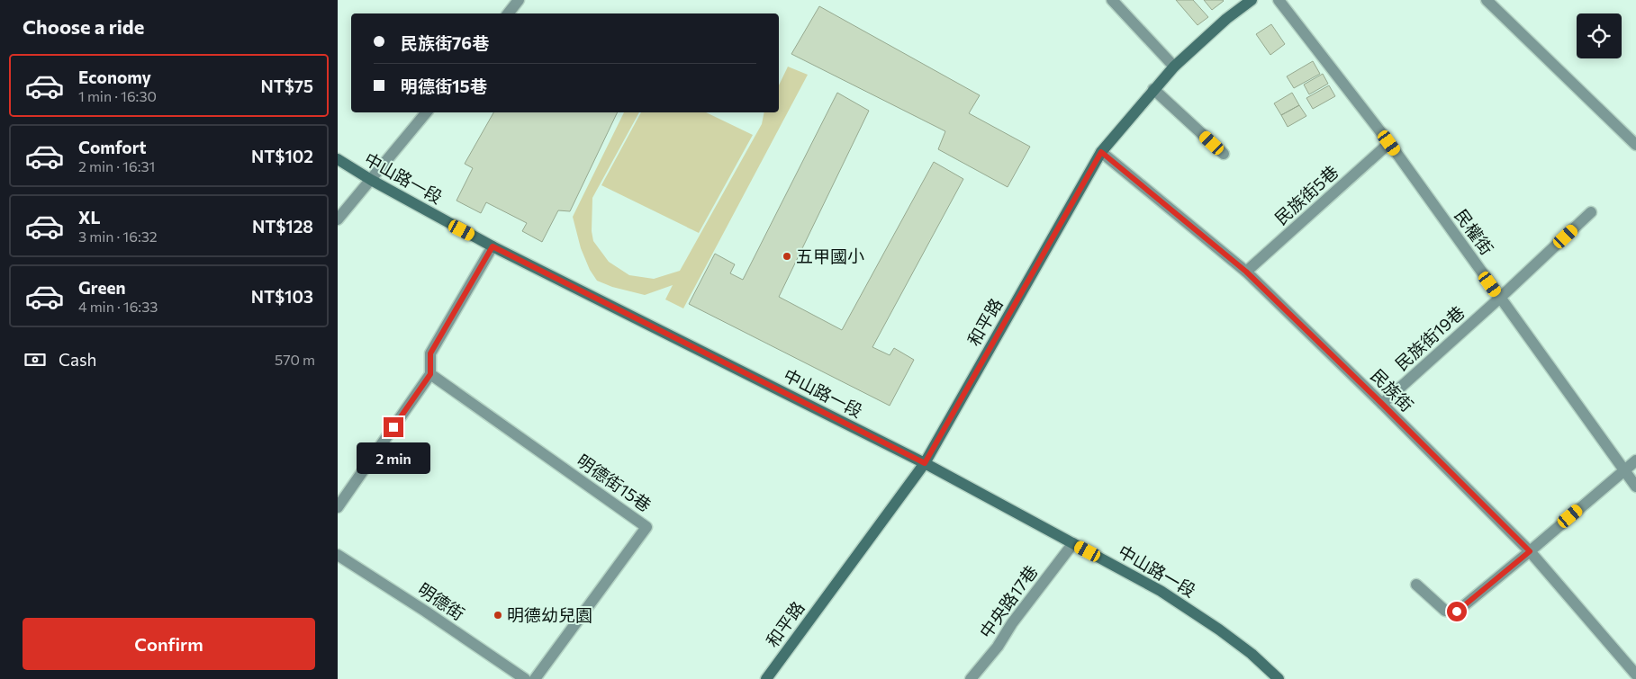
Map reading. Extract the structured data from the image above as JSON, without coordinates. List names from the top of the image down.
{
  "streets": {
    "street": [
      "中山路一段",
      "民族街5巷",
      "民權街",
      "和平路",
      "民族街19巷",
      "民族街",
      "明德街15巷",
      "明德街",
      "中央路17巷"
    ]
  },
  "crossings": [
    ["中山路一段", "和平路"],
    ["中山路一段", "中央路17巷"],
    ["民族街5巷", "民權街"],
    ["民族街5巷", "民族街"],
    ["民權街", "民族街19巷"],
    ["和平路", "民族街"],
    ["民族街19巷", "民族街"]
  ],
  "places": ["五甲國小", "明德幼兒園"],
  "page": {
    "heading": "Choose a ride",
    "banner": ["民族街76巷", "明德街15巷"],
    "list": [
      {
        "name": "Economy",
        "note": "1 min · 16:30",
        "value": "NT$75"
      },
      {
        "name": "Comfort",
        "note": "2 min · 16:31",
        "value": "NT$102"
      },
      {
        "name": "XL",
        "note": "3 min · 16:32",
        "value": "NT$128"
      },
      {
        "name": "Green",
        "note": "4 min · 16:33",
        "value": "NT$103"
      }
    ],
    "pay": ["Cash", "570 m"],
    "bubble": "2 min",
    "buttons": "Confirm"
  }
}
